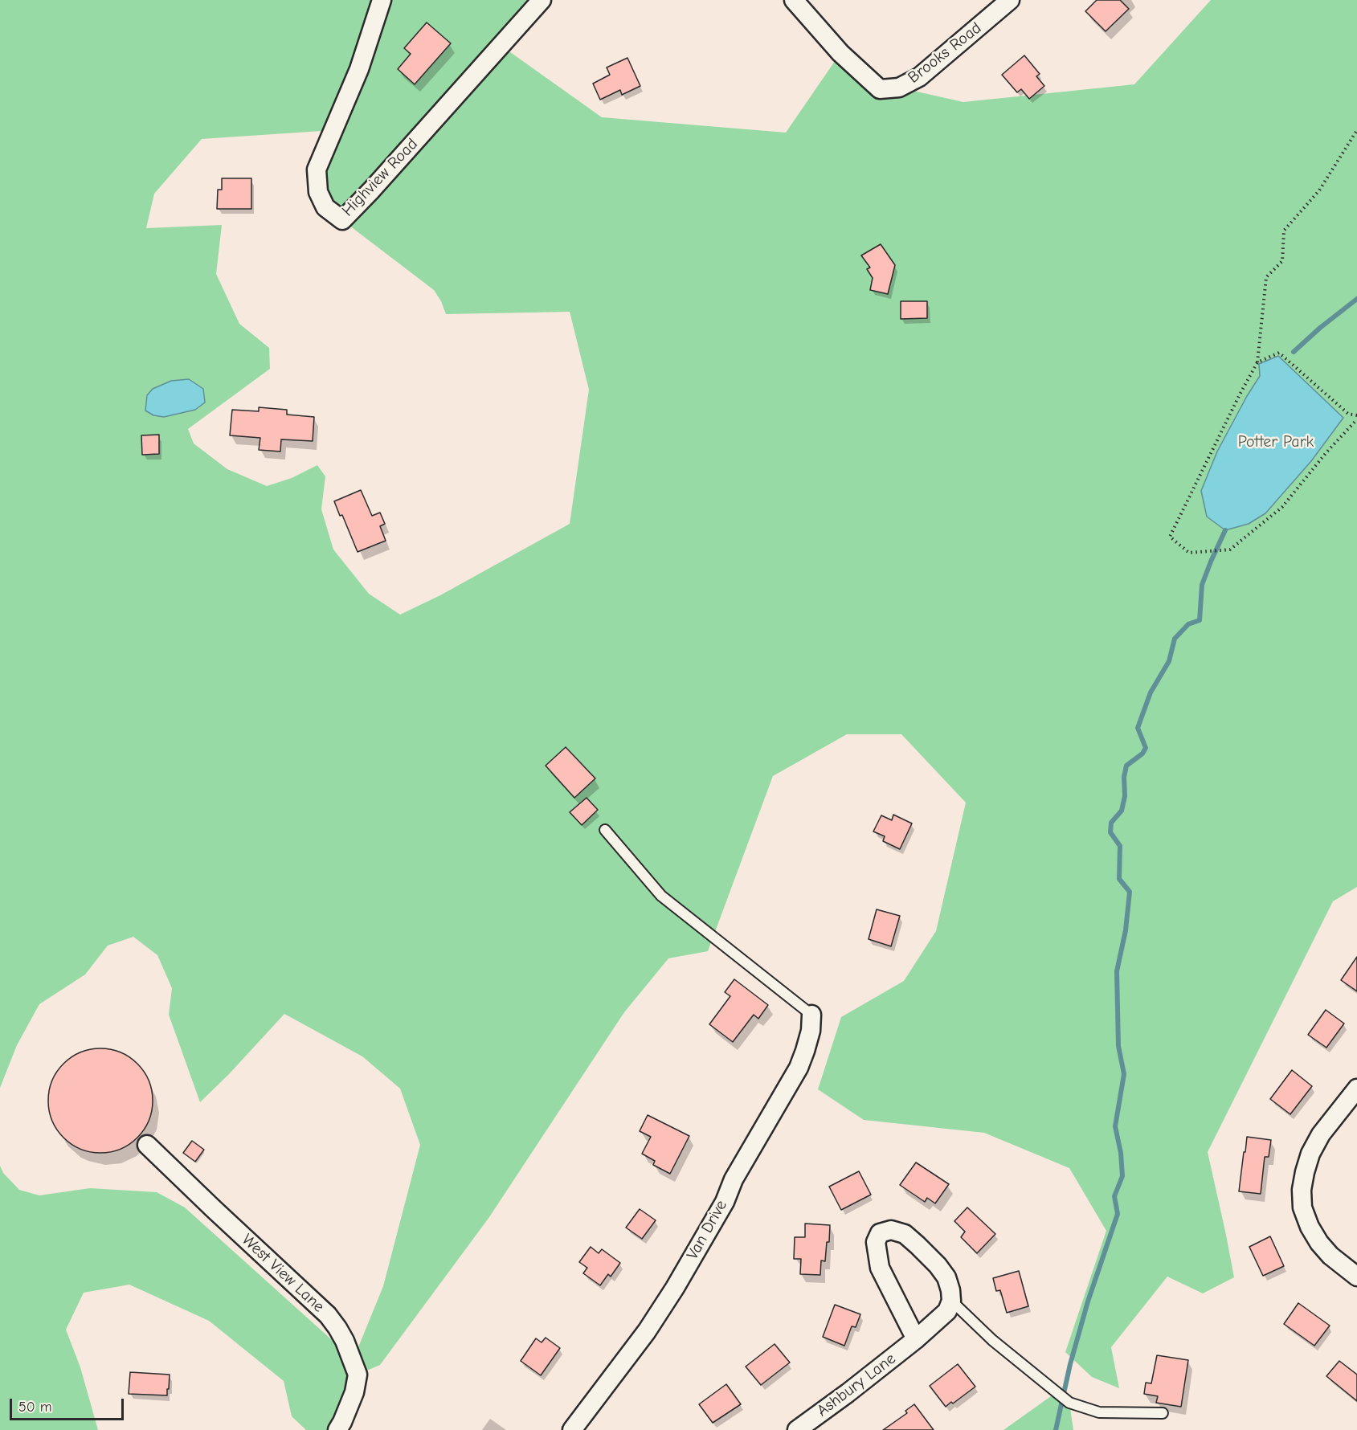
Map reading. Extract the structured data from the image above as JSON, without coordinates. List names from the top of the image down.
{
  "streets": {
    "street": [
      "Brooks Road",
      "Highview Road",
      "Van Drive",
      "West View Lane",
      "Ashbury Lane"
    ]
  },
  "parks": ["Potter Park"],
  "scale_bar": "50 m"
}
